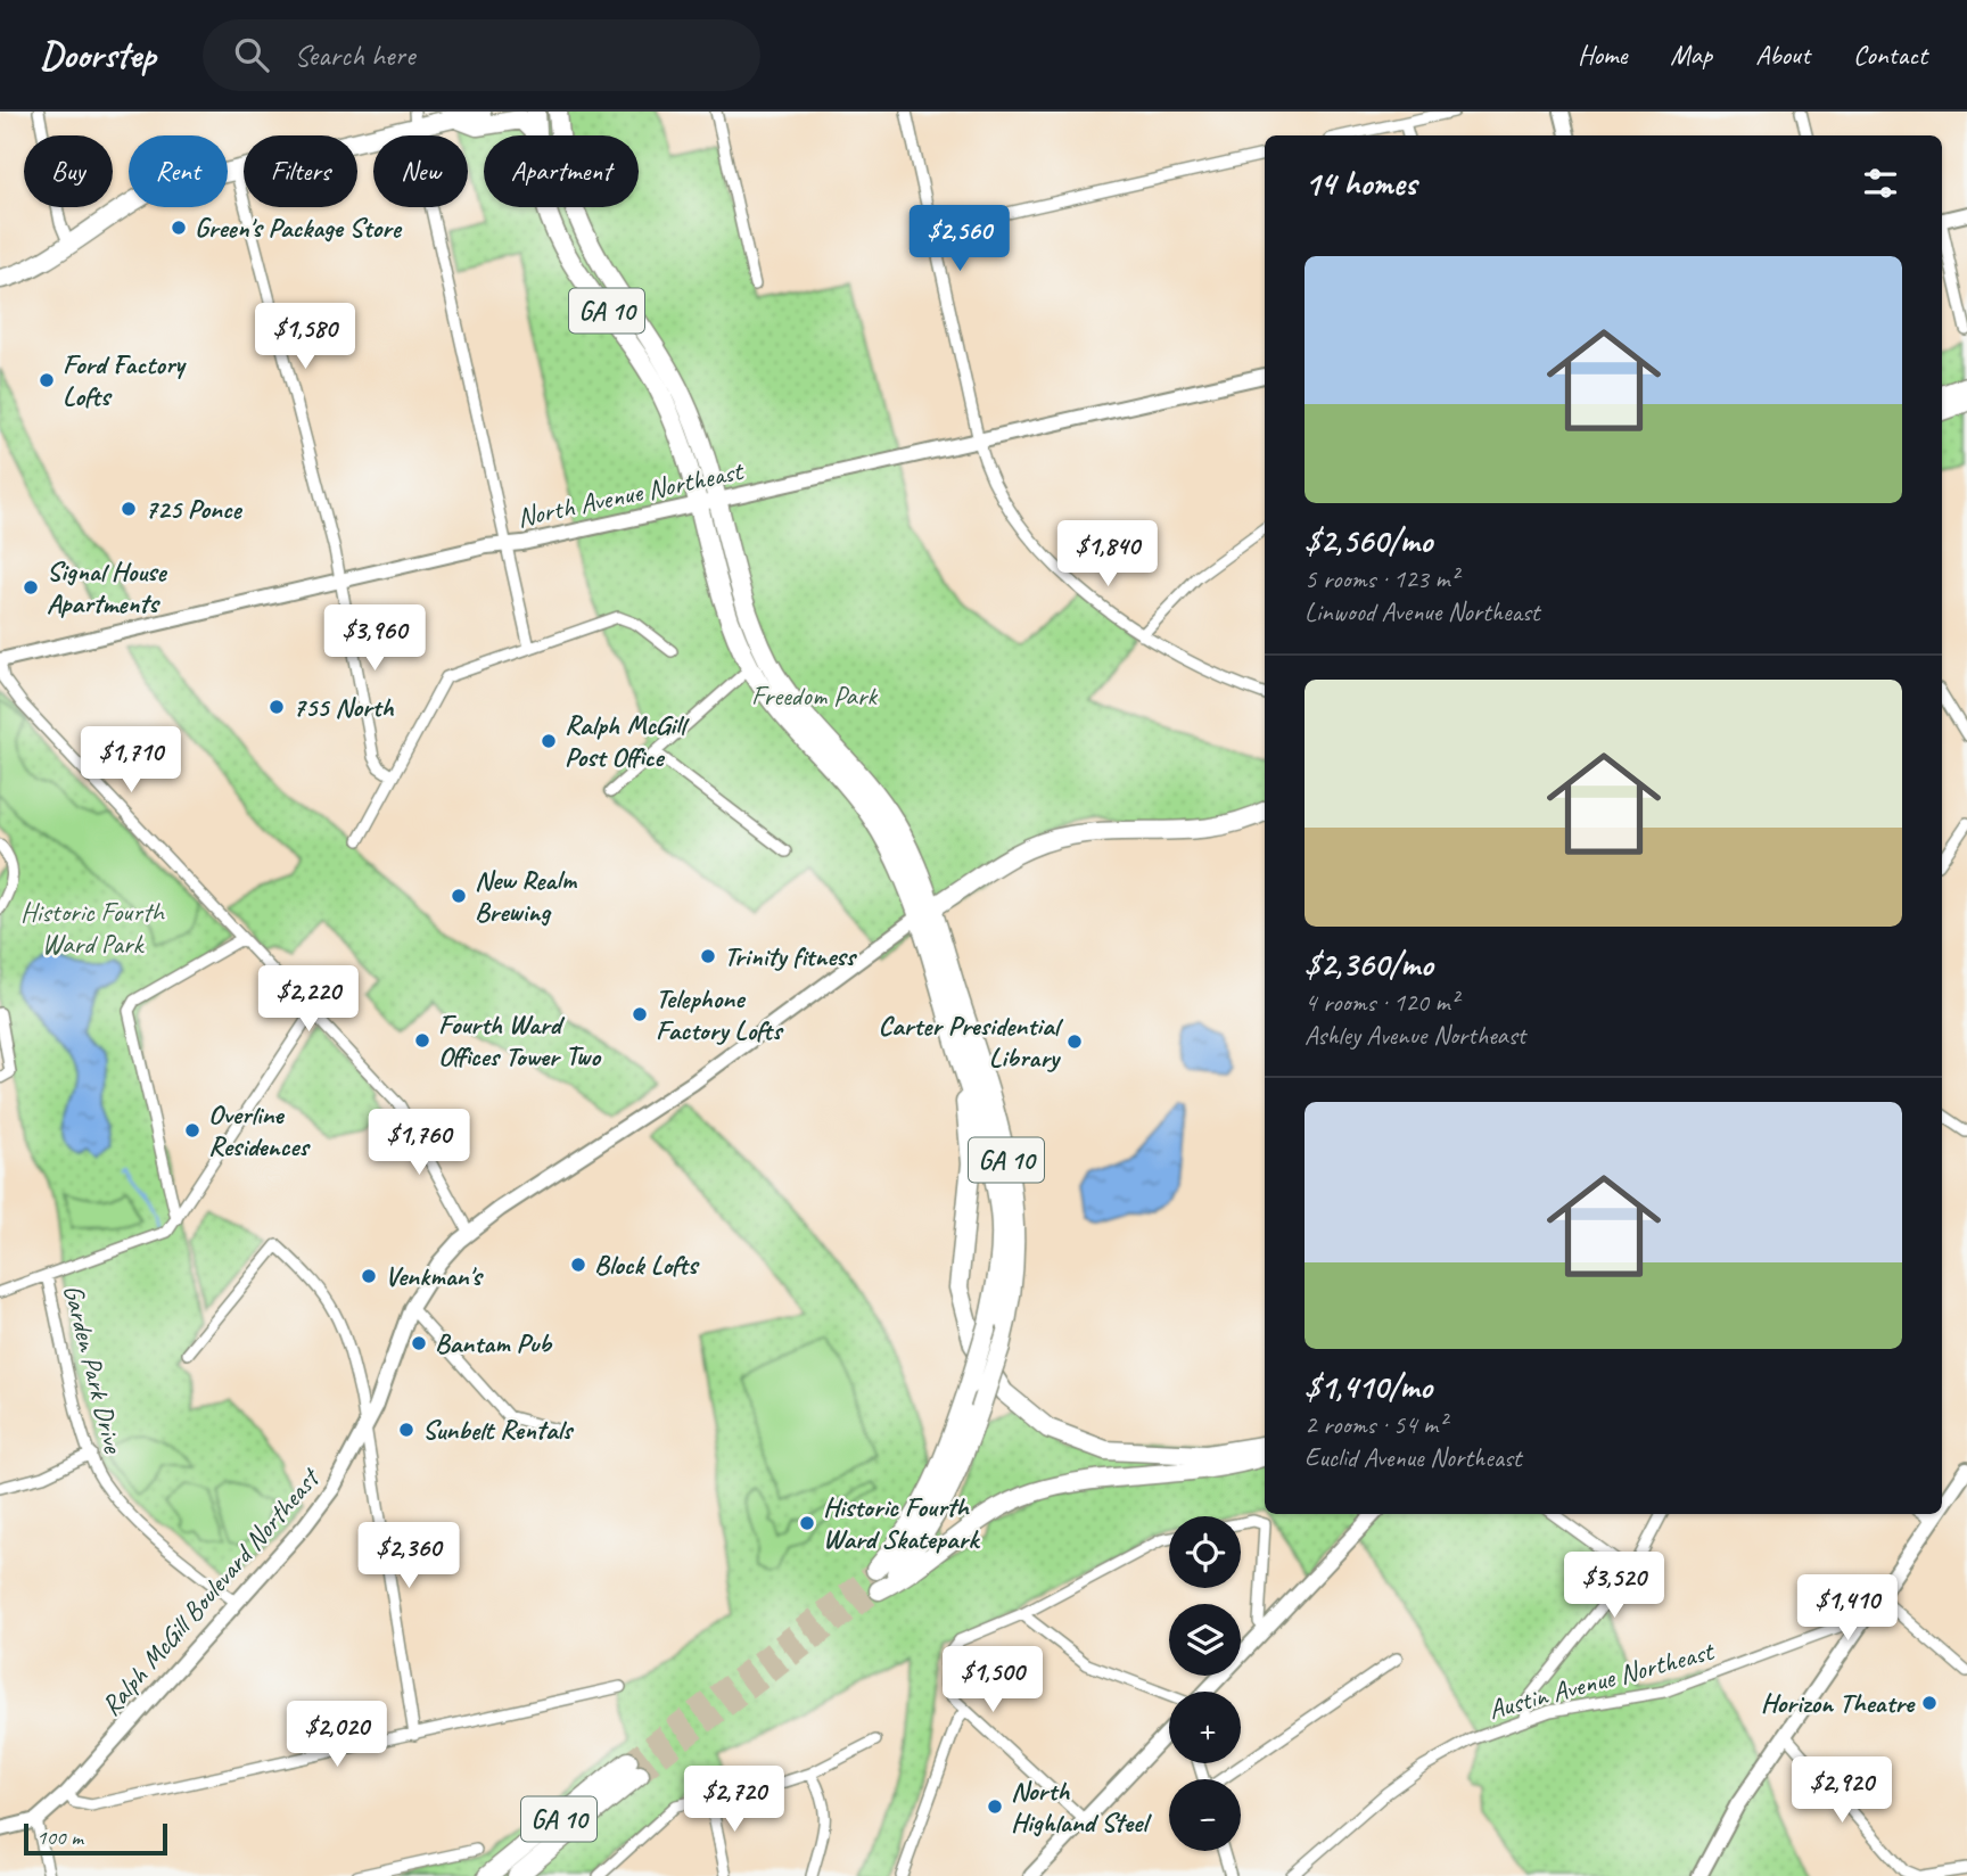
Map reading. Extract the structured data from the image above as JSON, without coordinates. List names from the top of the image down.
{
  "streets": {
    "highway": ["GA 10"],
    "main road": ["North Avenue Northeast", "Ralph McGill Boulevard Northeast"],
    "street": ["Garden Park Drive", "Austin Avenue Northeast"]
  },
  "crossings": [
    ["GA 10", "North Avenue Northeast"],
    ["GA 10", "Ralph McGill Boulevard Northeast"],
    ["Garden Park Drive", "Ralph McGill Boulevard Northeast"]
  ],
  "parks": ["Freedom Park", "Historic Fourth Ward Park"],
  "places": [
    "Green's Package Store",
    "Ford Factory Lofts",
    "725 Ponce",
    "Signal House Apartments",
    "755 North",
    "Ralph McGill Post Office",
    "New Realm Brewing",
    "Trinity fitness",
    "Telephone Factory Lofts",
    "Fourth Ward Offices Tower Two",
    "Carter Presidential Library",
    "Overline Residences",
    "Block Lofts",
    "Venkman's",
    "Bantam Pub",
    "Sunbelt Rentals",
    "Historic Fourth Ward Skatepark",
    "Horizon Theatre",
    "North Highland Steel"
  ],
  "scale_bar": "100 m",
  "page": {
    "header": "Doorstep",
    "search": "Search here",
    "nav": [
      "Home",
      "Map",
      "About",
      "Contact"
    ],
    "chip": [
      "Buy",
      "Rent",
      "Filters",
      "New",
      "Apartment"
    ],
    "heading": "14 homes",
    "price": [
      "$2,560",
      "$1,580",
      "$1,840",
      "$3,960",
      "$1,710",
      "$2,220",
      "$1,760",
      "$2,360",
      "$3,520",
      "$1,410",
      "$1,500",
      "$2,020",
      "$2,920",
      "$2,720"
    ],
    "list": [
      {
        "name": "$2,560/mo",
        "note": "5 rooms · 123 m² · Linwood Avenue Northeast"
      },
      {
        "name": "$2,360/mo",
        "note": "4 rooms · 120 m² · Ashley Avenue Northeast"
      },
      {
        "name": "$1,410/mo",
        "note": "2 rooms · 54 m² · Euclid Avenue Northeast"
      }
    ],
    "map_buttons": ["+", "−"],
    "scale": "100 m"
  }
}
